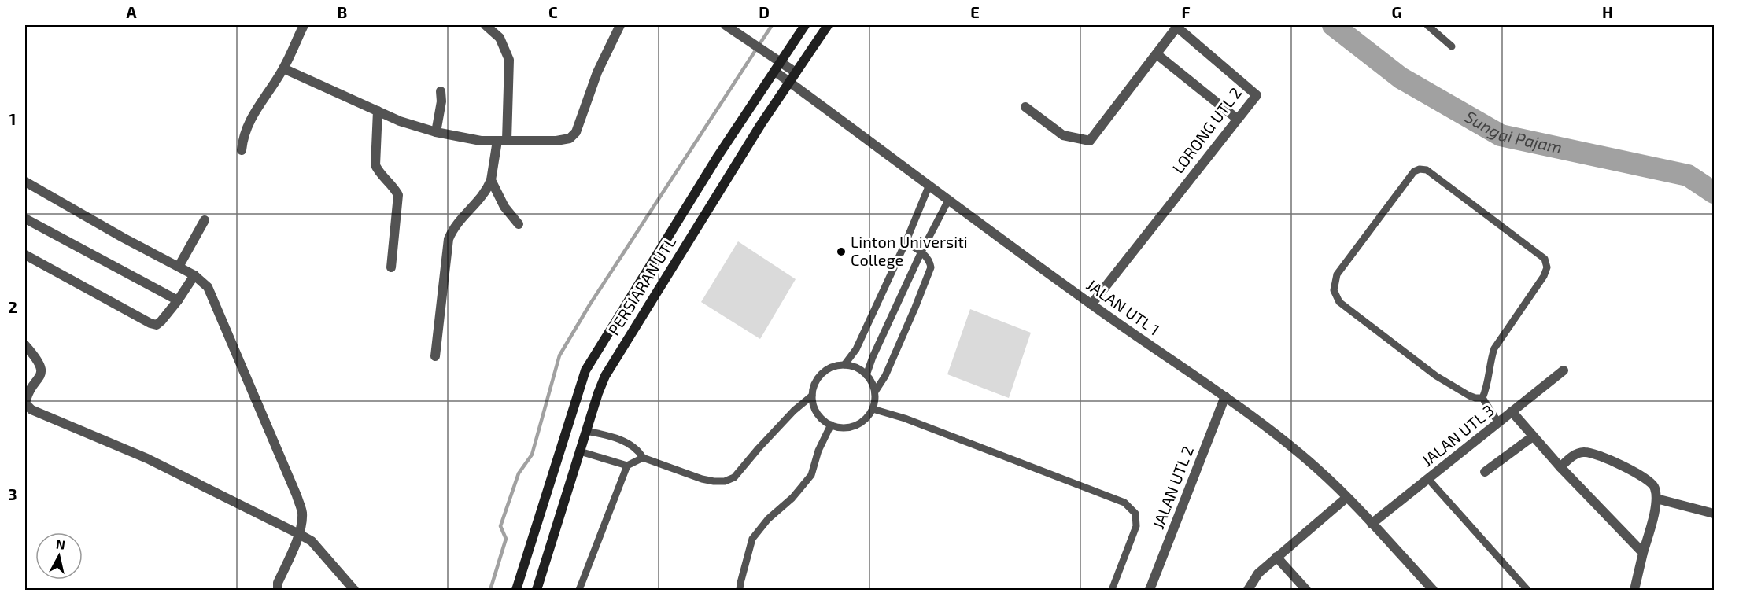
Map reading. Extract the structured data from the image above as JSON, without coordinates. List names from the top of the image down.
{
  "streets": {
    "street": [
      "LORONG UTL 2",
      "PERSIARAN UTL",
      "JALAN UTL 1",
      "JALAN UTL 3",
      "JALAN UTL 2"
    ]
  },
  "crossings": [
    ["LORONG UTL 2", "JALAN UTL 1"],
    ["PERSIARAN UTL", "JALAN UTL 1"],
    ["JALAN UTL 1", "JALAN UTL 3"],
    ["JALAN UTL 1", "JALAN UTL 2"]
  ],
  "water": ["Sungai Pajam"],
  "places": ["Linton Universiti College"],
  "north": "top",
  "grid": {
    "columns": [
      "A",
      "B",
      "C",
      "D",
      "E",
      "F",
      "G",
      "H"
    ],
    "rows": ["1", "2", "3"]
  }
}
